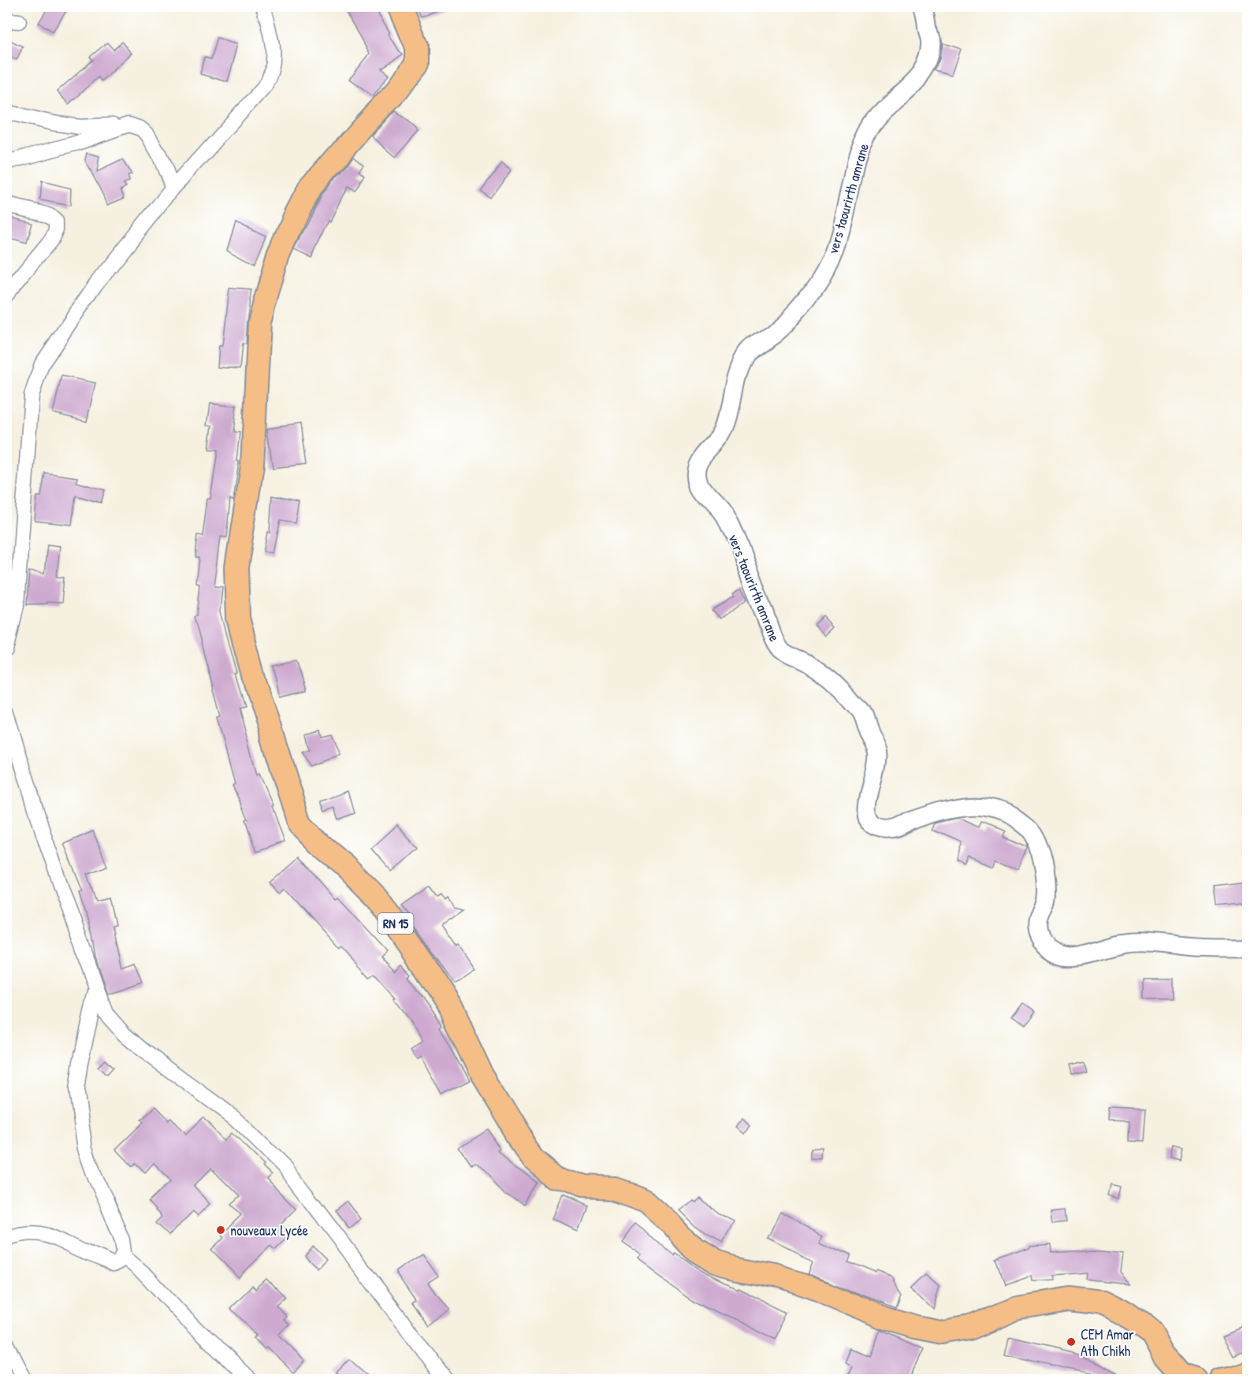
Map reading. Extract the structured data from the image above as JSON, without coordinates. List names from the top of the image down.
{
  "streets": {
    "main road": ["RN 15"],
    "street": ["vers taourirth amrane"]
  },
  "places": ["nouveaux Lycée", "CEM Amar Ath Chikh"]
}
